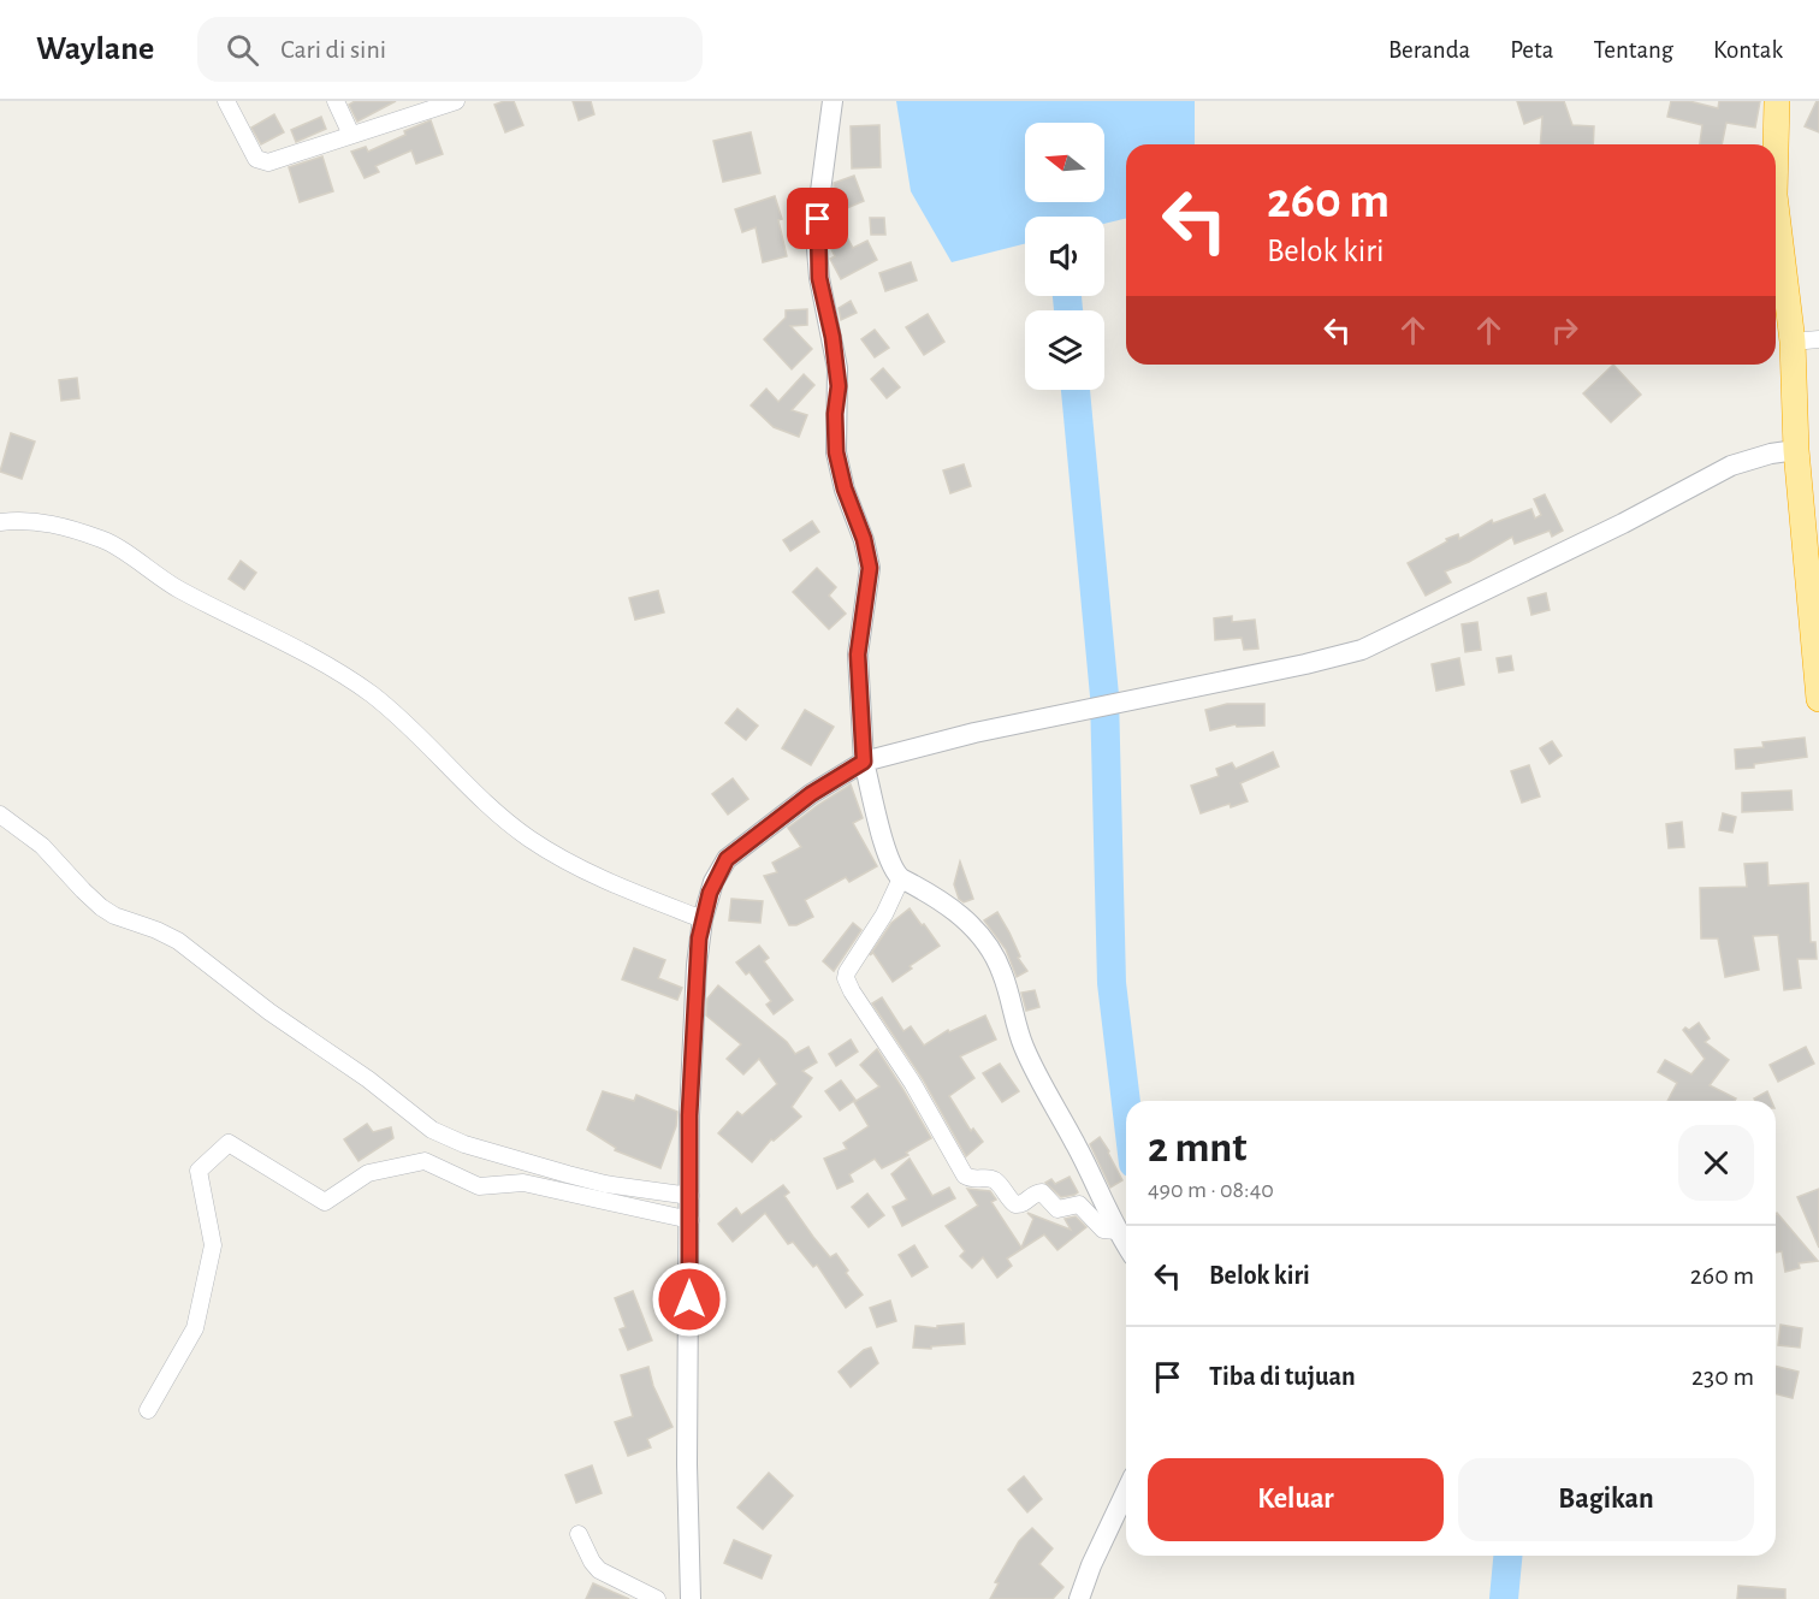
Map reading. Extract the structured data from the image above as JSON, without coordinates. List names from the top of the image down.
{
  "north": "left",
  "page": {
    "header": "Waylane",
    "search": "Cari di sini",
    "nav": [
      "Beranda",
      "Peta",
      "Tentang",
      "Kontak"
    ],
    "turn": ["260 m", "Belok kiri"],
    "heading": ["2 mnt", "490 m · 08:40"],
    "list": [
      {
        "name": "Belok kiri",
        "value": "260 m"
      },
      {
        "name": "Tiba di tujuan",
        "value": "230 m"
      }
    ],
    "buttons": ["Keluar", "Bagikan"]
  }
}
